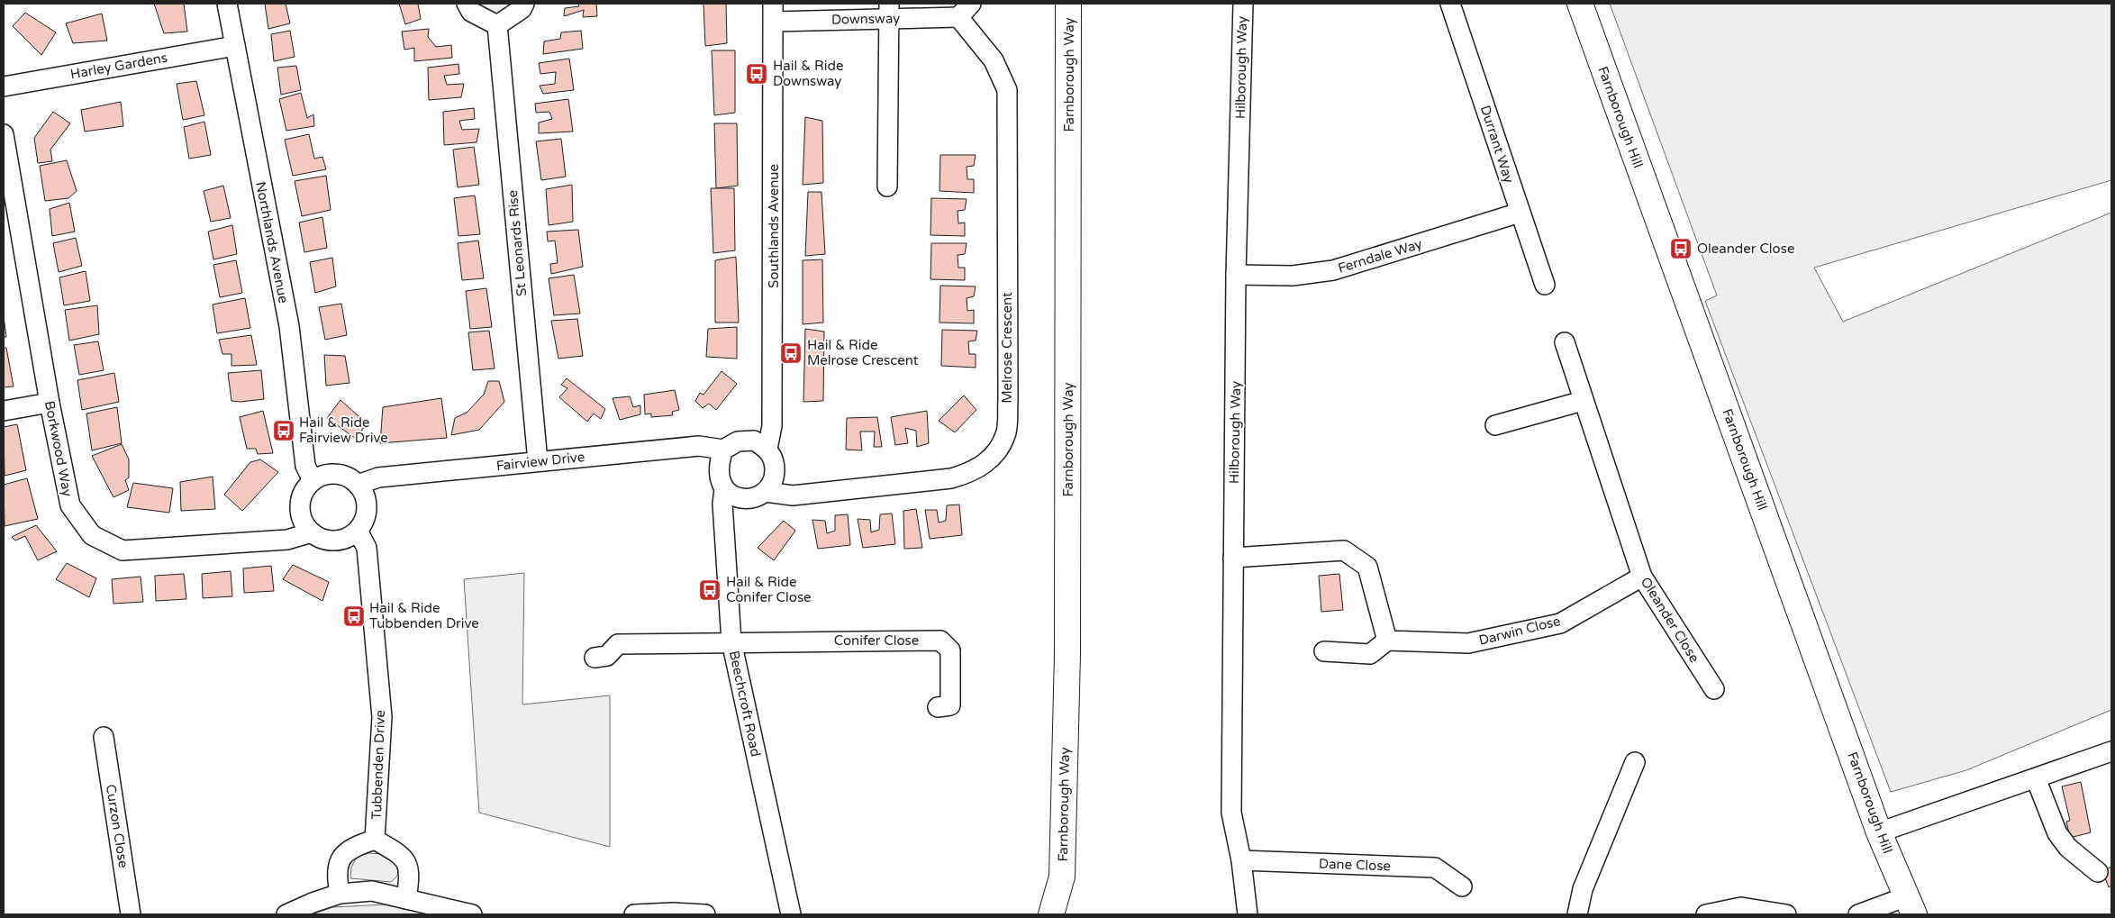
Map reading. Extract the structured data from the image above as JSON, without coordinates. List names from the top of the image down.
{
  "streets": {
    "main road": ["Farnborough Way", "Farnborough Hill"],
    "street": [
      "Downsway",
      "Harley Gardens",
      "Hilborough Way",
      "Durrant Way",
      "Southlands Avenue",
      "Northlands Avenue",
      "St Leonards Rise",
      "Ferndale Way",
      "Melrose Crescent",
      "Borkwood Way",
      "Fairview Drive",
      "Oleander Close",
      "Darwin Close",
      "Conifer Close",
      "Beechcroft Road",
      "Tubbenden Drive",
      "Curzon Close",
      "Dane Close"
    ]
  },
  "crossings": [
    ["Downsway", "Southlands Avenue"],
    ["Downsway", "Melrose Crescent"],
    ["Harley Gardens", "Northlands Avenue"],
    ["Hilborough Way", "Ferndale Way"],
    ["Hilborough Way", "Dane Close"],
    ["Durrant Way", "Ferndale Way"],
    ["Southlands Avenue", "Melrose Crescent"],
    ["Southlands Avenue", "Fairview Drive"],
    ["Southlands Avenue", "Beechcroft Road"],
    ["Northlands Avenue", "Borkwood Way"],
    ["Northlands Avenue", "Fairview Drive"],
    ["Northlands Avenue", "Tubbenden Drive"],
    ["St Leonards Rise", "Fairview Drive"],
    ["Melrose Crescent", "Fairview Drive"],
    ["Melrose Crescent", "Beechcroft Road"],
    ["Borkwood Way", "Fairview Drive"],
    ["Borkwood Way", "Tubbenden Drive"],
    ["Fairview Drive", "Beechcroft Road"],
    ["Fairview Drive", "Tubbenden Drive"],
    ["Oleander Close", "Darwin Close"],
    ["Conifer Close", "Beechcroft Road"]
  ],
  "places": {
    "bus stop": [
      "Hail & Ride Downsway",
      "Oleander Close",
      "Hail & Ride Melrose Crescent",
      "Hail & Ride Fairview Drive",
      "Hail & Ride Conifer Close",
      "Hail & Ride Tubbenden Drive"
    ]
  }
}
